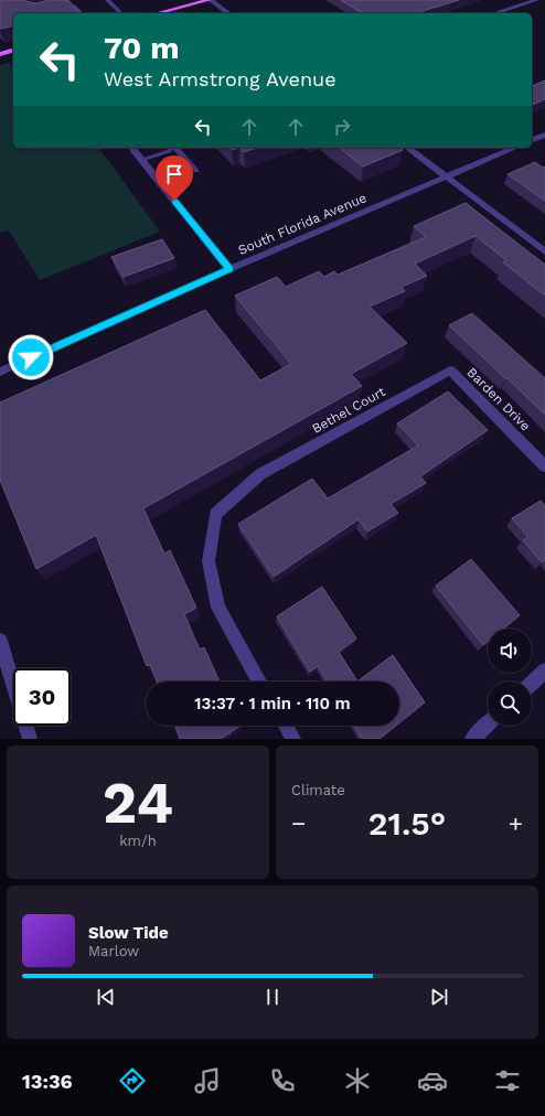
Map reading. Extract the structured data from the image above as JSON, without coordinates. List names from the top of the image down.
{
  "streets": {
    "street": ["South Florida Avenue", "Barden Drive", "Bethel Court"]
  },
  "crossings": [
    ["Barden Drive", "Bethel Court"]
  ],
  "page": {
    "turn": ["70 m", "West Armstrong Avenue"],
    "limit": "30",
    "trip": "13:37 · 1 min · 110 m",
    "tile": [
      ["24", "km/h"],
      "Climate"
    ],
    "heat": ["−", "21.5°", "+"],
    "song": ["Slow Tide", "Marlow"],
    "tabs": "13:36"
  }
}
